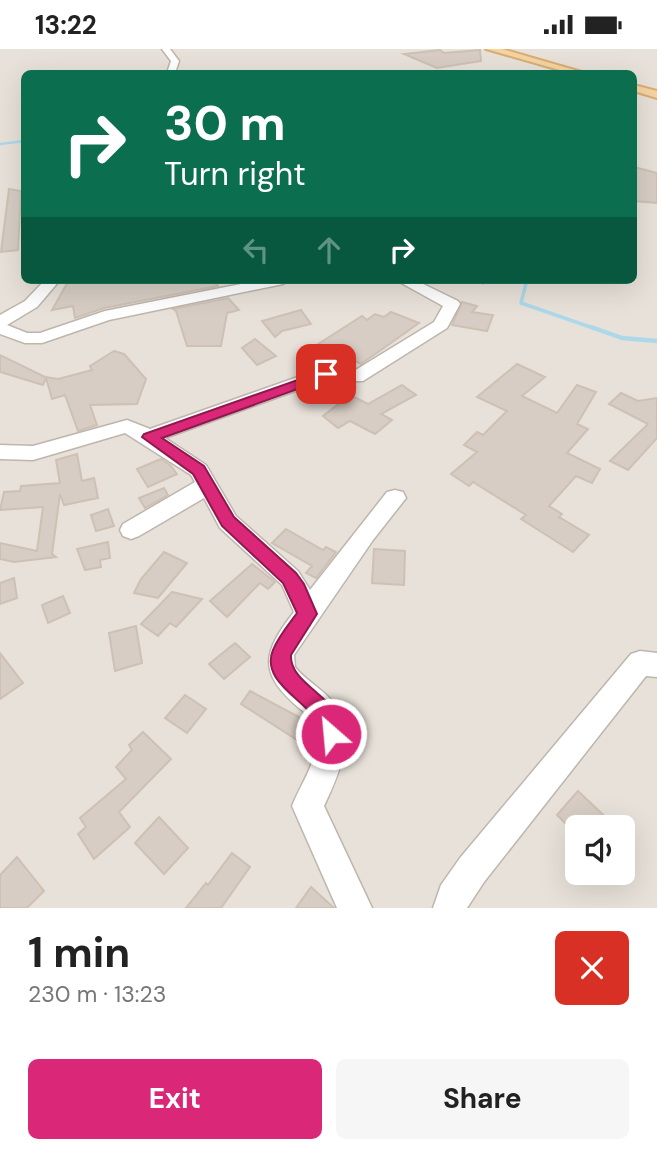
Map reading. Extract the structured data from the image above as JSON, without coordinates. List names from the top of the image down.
{
  "page": {
    "status": "13:22",
    "turn": ["30 m", "Turn right"],
    "heading": ["1 min", "230 m · 13:23"],
    "buttons": ["Exit", "Share"]
  }
}
